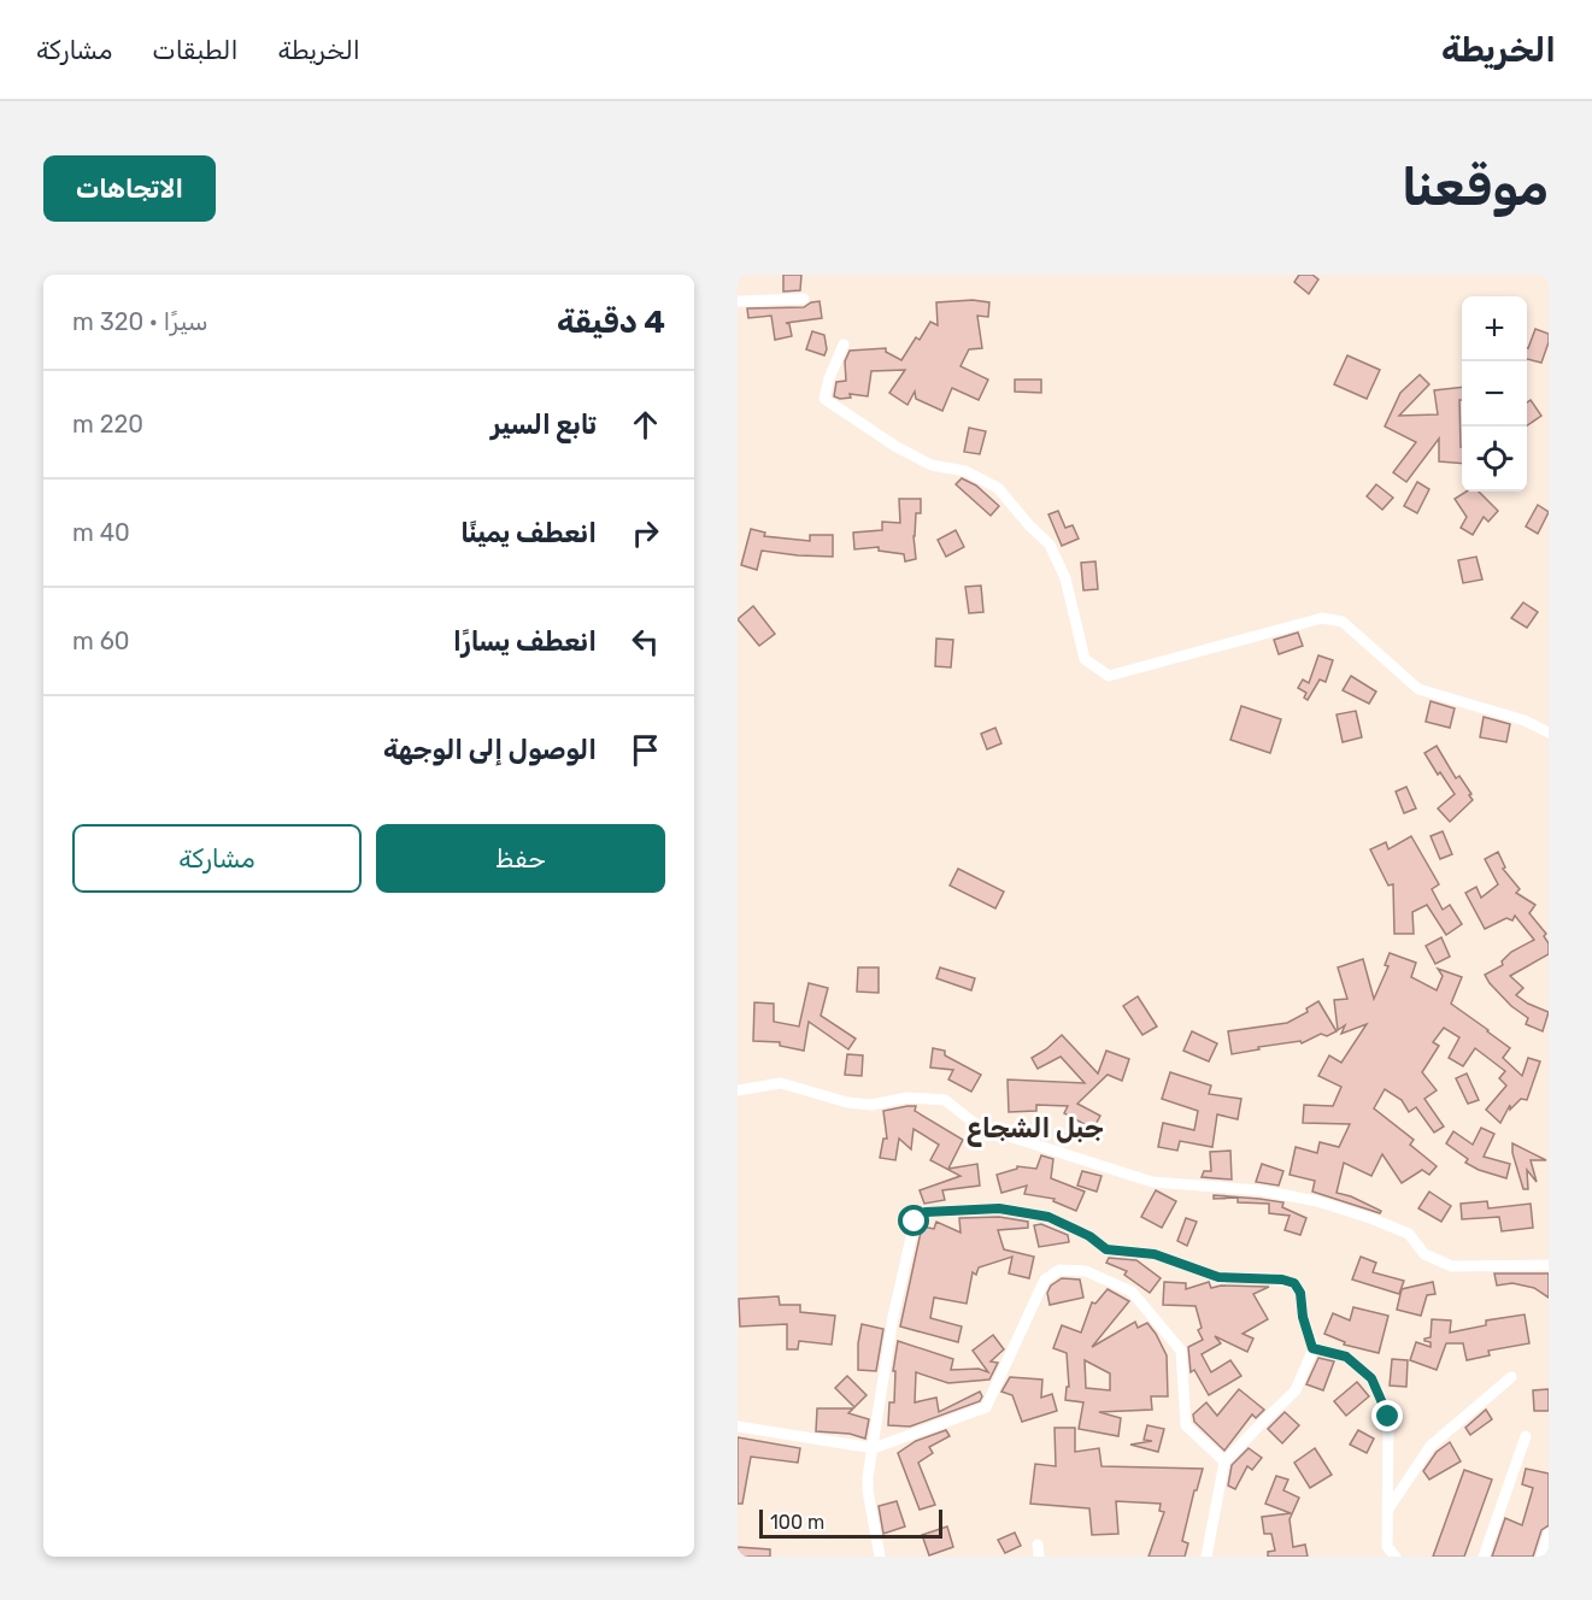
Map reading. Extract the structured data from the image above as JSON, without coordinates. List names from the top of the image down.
{
  "districts": ["جبل الشجاع"],
  "scale_bar": "100 m",
  "page": {
    "header": "الخريطة",
    "nav": ["الخريطة", "الطبقات", "مشاركة"],
    "buttons": [
      "الاتجاهات",
      ["حفظ", "مشاركة"]
    ],
    "title": "موقعنا",
    "heading": ["4 دقيقة", "سيرًا · 320 m"],
    "map_buttons": ["+", "−"],
    "list": [
      ["تابع السير", "220 m"],
      ["انعطف يمينًا", "40 m"],
      ["انعطف يسارًا", "60 m"],
      "الوصول إلى الوجهة"
    ],
    "scale": "100 m"
  }
}
